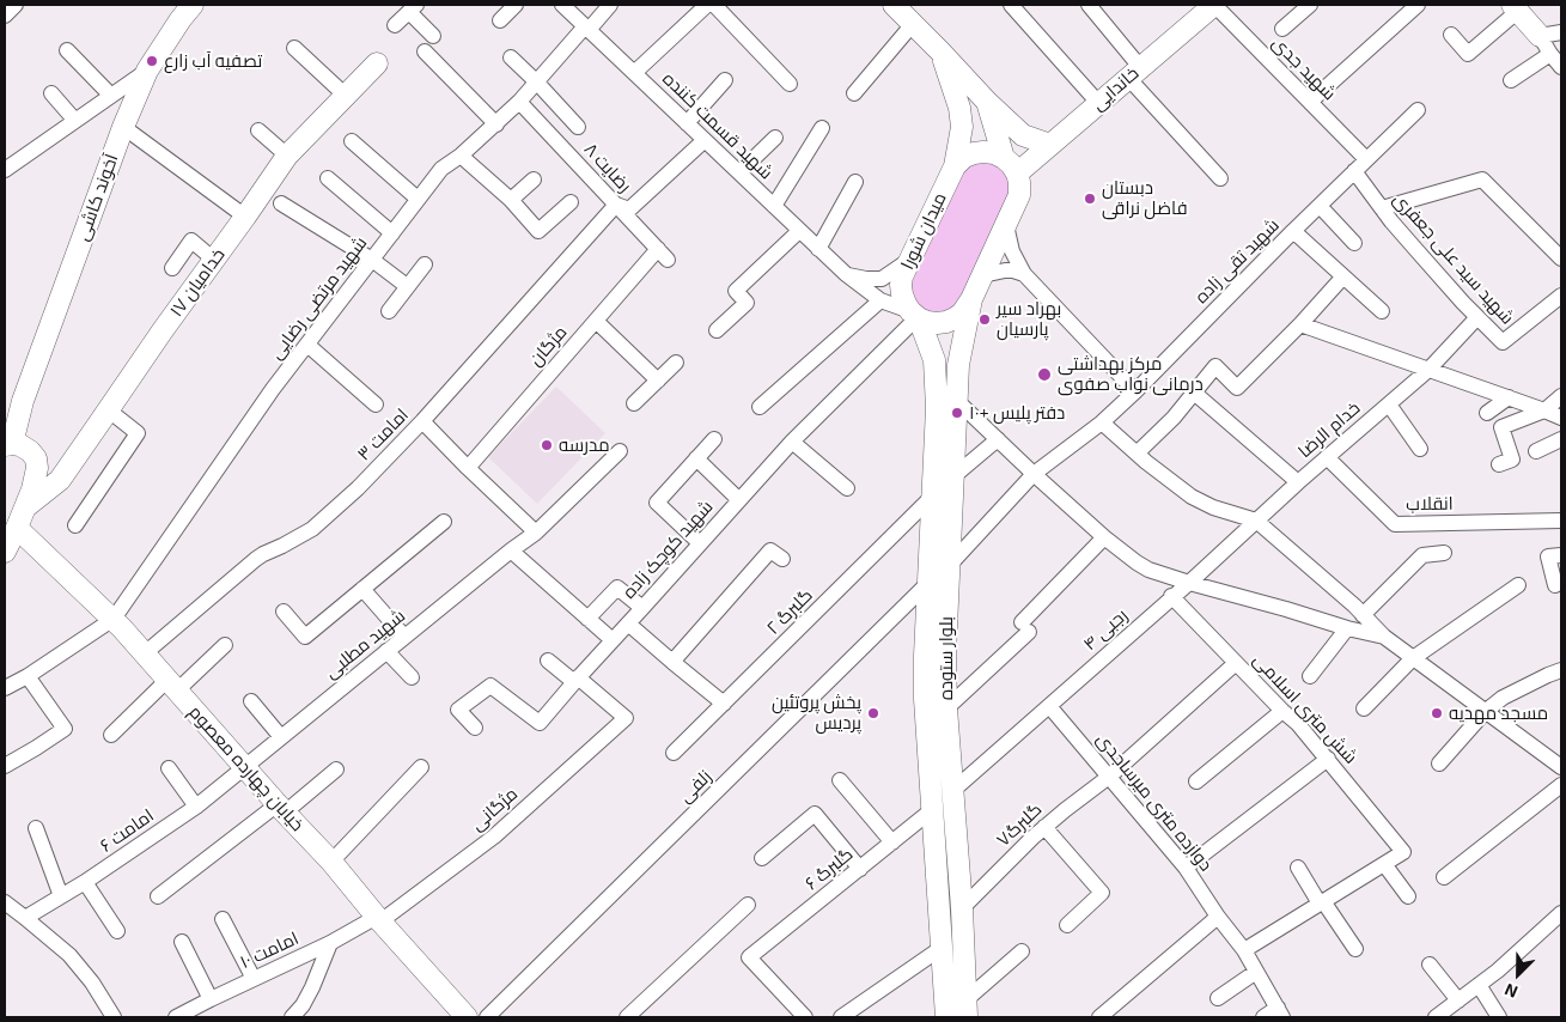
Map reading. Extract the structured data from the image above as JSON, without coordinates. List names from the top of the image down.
{
  "streets": {
    "main road": [
      "خاندایی",
      "آخوند کاشی",
      "میدان شورا",
      "خدامیان ۱۷",
      "بلوار ستوده",
      "خیابان چهارده معصوم"
    ],
    "street": [
      "شهید جدی",
      "شهید قسمت کننده",
      "رضایت ۸",
      "شهید سید علی جعفری",
      "شهید تقی زاده",
      "شهید مرتضی رضایی",
      "مژگان",
      "خدام الرضا",
      "امامت ۳",
      "انقلاب",
      "شهید کوچک زاده",
      "گلبرگ ۲",
      "رجبی ۴",
      "شهید مطلبی",
      "شش متری اسلامی",
      "زلفی",
      "دوازده متری میرساجدی",
      "مژگانی",
      "گلبرگ۷",
      "امامت ۶",
      "گلبرگ ۶",
      "امامت ۱۰"
    ]
  },
  "crossings": [
    ["شهید جدی", "خاندایی"],
    ["شهید جدی", "شهید تقی زاده"],
    ["شهید قسمت کننده", "میدان شورا"],
    ["شهید قسمت کننده", "شهید مرتضی رضایی"],
    ["شهید قسمت کننده", "شهید کوچک زاده"],
    ["شهید قسمت کننده", "بلوار ستوده"],
    ["رضایت ۸", "شهید مرتضی رضایی"],
    ["رضایت ۸", "مژگان"],
    ["رضایت ۸", "امامت ۳"],
    ["میدان شورا", "شهید کوچک زاده"],
    ["میدان شورا", "بلوار ستوده"],
    ["شهید سید علی جعفری", "شهید تقی زاده"],
    ["شهید سید علی جعفری", "خدام الرضا"],
    ["شهید تقی زاده", "بلوار ستوده"],
    ["شهید مرتضی رضایی", "خیابان چهارده معصوم"],
    ["خدام الرضا", "انقلاب"],
    ["خدام الرضا", "رجبی ۴"],
    ["امامت ۳", "خیابان چهارده معصوم"],
    ["شهید کوچک زاده", "بلوار ستوده"],
    ["شهید کوچک زاده", "مژگانی"],
    ["گلبرگ ۲", "بلوار ستوده"],
    ["رجبی ۴", "بلوار ستوده"],
    ["رجبی ۴", "شش متری اسلامی"],
    ["رجبی ۴", "دوازده متری میرساجدی"],
    ["شهید مطلبی", "خیابان چهارده معصوم"],
    ["شهید مطلبی", "امامت ۶"],
    ["بلوار ستوده", "زلفی"],
    ["بلوار ستوده", "گلبرگ۷"],
    ["بلوار ستوده", "گلبرگ ۶"],
    ["شش متری اسلامی", "گلبرگ۷"],
    ["خیابان چهارده معصوم", "مژگانی"],
    ["خیابان چهارده معصوم", "امامت ۶"],
    ["خیابان چهارده معصوم", "امامت ۱۰"],
    ["دوازده متری میرساجدی", "گلبرگ۷"],
    ["مژگانی", "امامت ۱۰"]
  ],
  "places": [
    "تصفیه آب زارع",
    "دبستان فاضل نراقی",
    "بهراد سیر پارسیان",
    "مرکز بهداشتی درمانی نواب صفوی",
    "دفتر پلیس +۱۰",
    "مدرسه",
    "پخش پروتئین پردیس",
    "مسجد مهدیه"
  ],
  "north": "bottom left"
}
